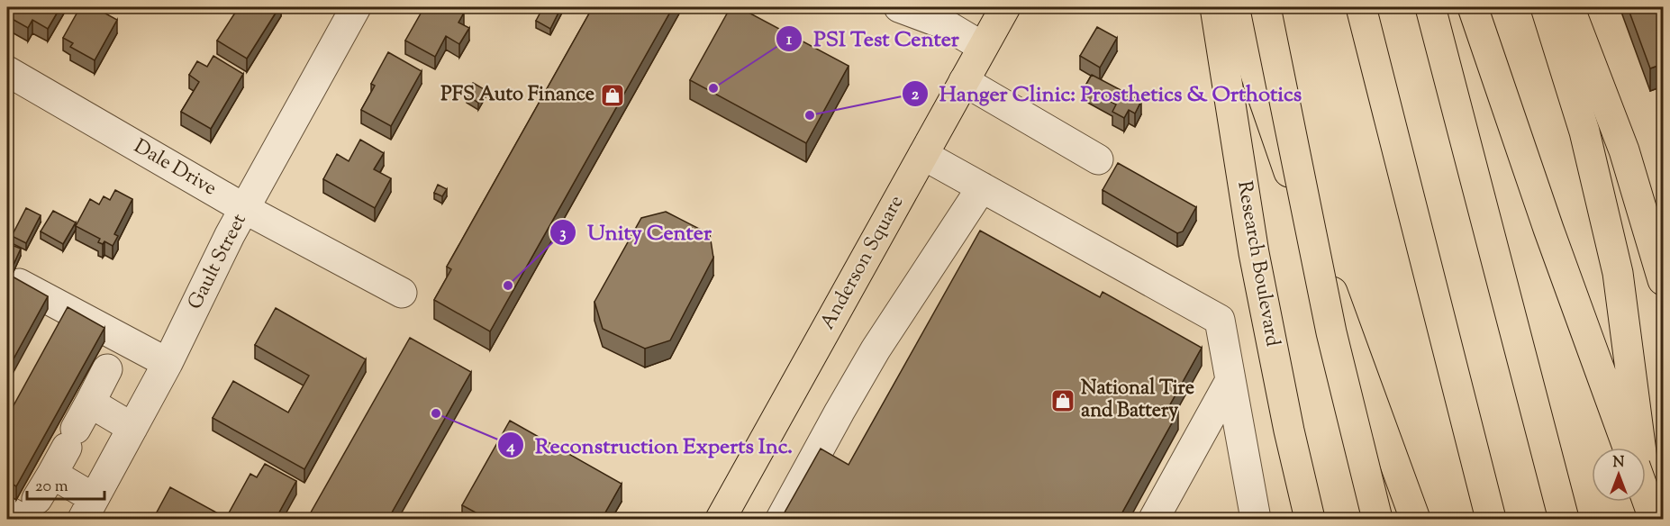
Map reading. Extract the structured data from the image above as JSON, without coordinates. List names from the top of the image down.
{
  "streets": {
    "main road": ["Anderson Square", "Research Boulevard"],
    "street": ["Dale Drive", "Gault Street"]
  },
  "crossings": [
    ["Dale Drive", "Gault Street"]
  ],
  "places": {
    "other": [
      "PSI Test Center",
      "Hanger Clinic: Prosthetics & Orthotics",
      "Unity Center",
      "Reconstruction Experts Inc."
    ],
    "shop": ["PFS Auto Finance", "National Tire and Battery"]
  },
  "scale_bar": "20 m",
  "north": "top"
}
